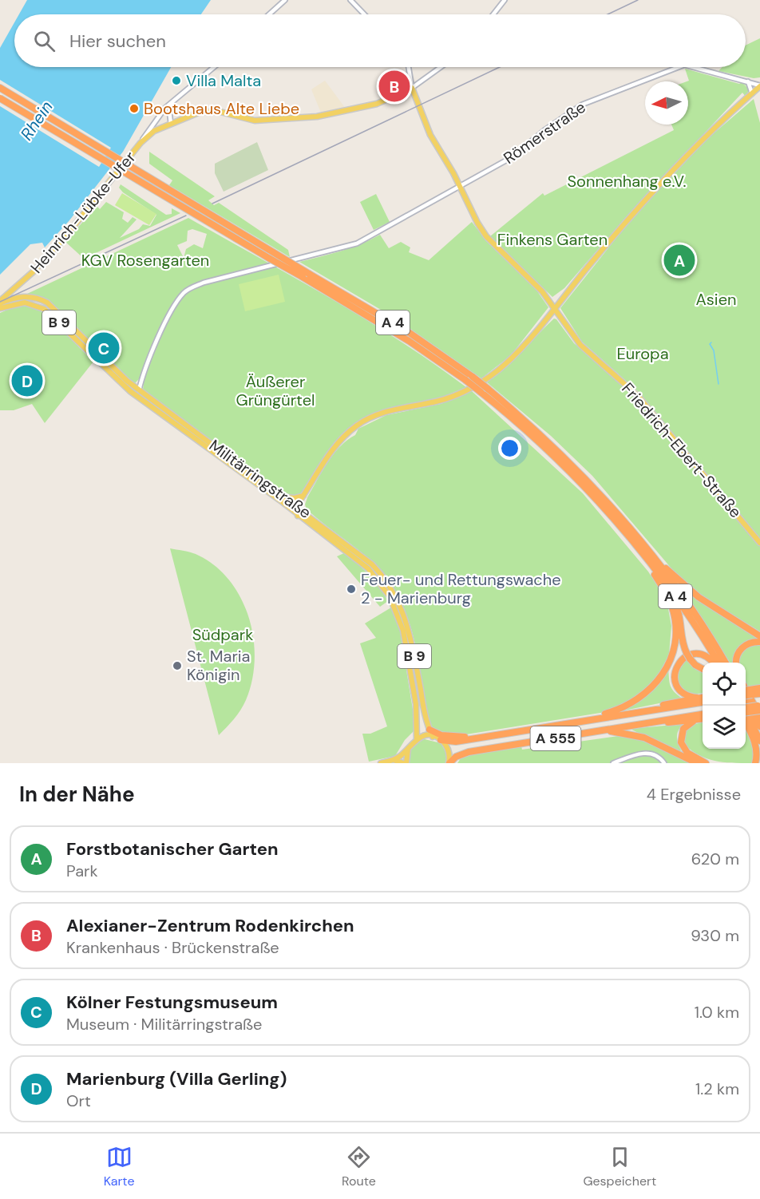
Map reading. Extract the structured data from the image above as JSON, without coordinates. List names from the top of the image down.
{
  "streets": {
    "highway": ["A 4", "A 555"],
    "main road": [
      "Heinrich-Lübke-Ufer",
      "B 9",
      "Friedrich-Ebert-Straße",
      "Militärringstraße"
    ],
    "street": ["Römerstraße"]
  },
  "crossings": [
    ["Römerstraße", "Friedrich-Ebert-Straße"],
    ["Römerstraße", "Militärringstraße"],
    ["Heinrich-Lübke-Ufer", "B 9"],
    ["Heinrich-Lübke-Ufer", "Friedrich-Ebert-Straße"],
    ["Heinrich-Lübke-Ufer", "Militärringstraße"],
    ["B 9", "Militärringstraße"]
  ],
  "water": ["Rhein"],
  "parks": [
    "Sonnenhang e.V.",
    "Finkens Garten",
    "KGV Rosengarten",
    "Asien",
    "Europa",
    "Äußerer Grüngürtel",
    "Südpark"
  ],
  "places": [
    "Villa Malta",
    "Bootshaus Alte Liebe",
    "Feuer- und Rettungswache 2 - Marienburg",
    "St. Maria Königin"
  ],
  "north": "left",
  "page": {
    "search": "Hier suchen",
    "pins": [
      "B",
      "A",
      "C",
      "D"
    ],
    "heading": ["In der Nähe", "4 Ergebnisse"],
    "list": [
      {
        "mark": "A",
        "name": "Forstbotanischer Garten",
        "note": "Park",
        "value": "620 m"
      },
      {
        "mark": "B",
        "name": "Alexianer-Zentrum Rodenkirchen",
        "note": "Krankenhaus · Brückenstraße",
        "value": "930 m"
      },
      {
        "mark": "C",
        "name": "Kölner Festungsmuseum",
        "note": "Museum · Militärringstraße",
        "value": "1.0 km"
      },
      {
        "mark": "D",
        "name": "Marienburg (Villa Gerling)",
        "note": "Ort",
        "value": "1.2 km"
      }
    ],
    "nav": ["Karte", "Route", "Gespeichert"]
  }
}
